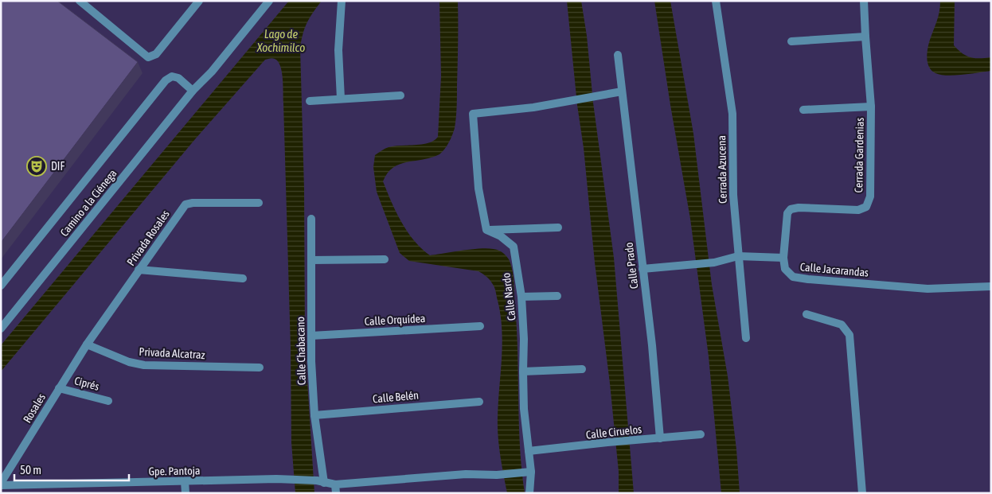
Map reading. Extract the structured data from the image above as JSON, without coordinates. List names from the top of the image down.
{
  "streets": {
    "street": [
      "Cerrada Gardenias",
      "Cerrada Azucena",
      "Camino a la Ciénega",
      "Privada Rosales",
      "Calle Prado",
      "Calle Jacarandas",
      "Calle Nardo",
      "Calle Orquídea",
      "Calle Chabacano",
      "Privada Alcatraz",
      "Ciprés",
      "Calle Belén",
      "Rosales",
      "Calle Ciruelos",
      "Gpe. Pantoja"
    ]
  },
  "crossings": [
    ["Cerrada Gardenias", "Calle Jacarandas"],
    ["Privada Rosales", "Privada Alcatraz"],
    ["Privada Rosales", "Rosales"],
    ["Calle Prado", "Calle Ciruelos"],
    ["Calle Nardo", "Calle Ciruelos"],
    ["Calle Nardo", "Gpe. Pantoja"],
    ["Calle Orquídea", "Calle Chabacano"],
    ["Calle Chabacano", "Calle Belén"],
    ["Calle Chabacano", "Gpe. Pantoja"],
    ["Privada Alcatraz", "Rosales"],
    ["Ciprés", "Rosales"],
    ["Rosales", "Gpe. Pantoja"]
  ],
  "water": ["Lago de Xochimilco"],
  "places": {
    "theatre": ["DIF"]
  },
  "scale_bar": "50 m"
}
